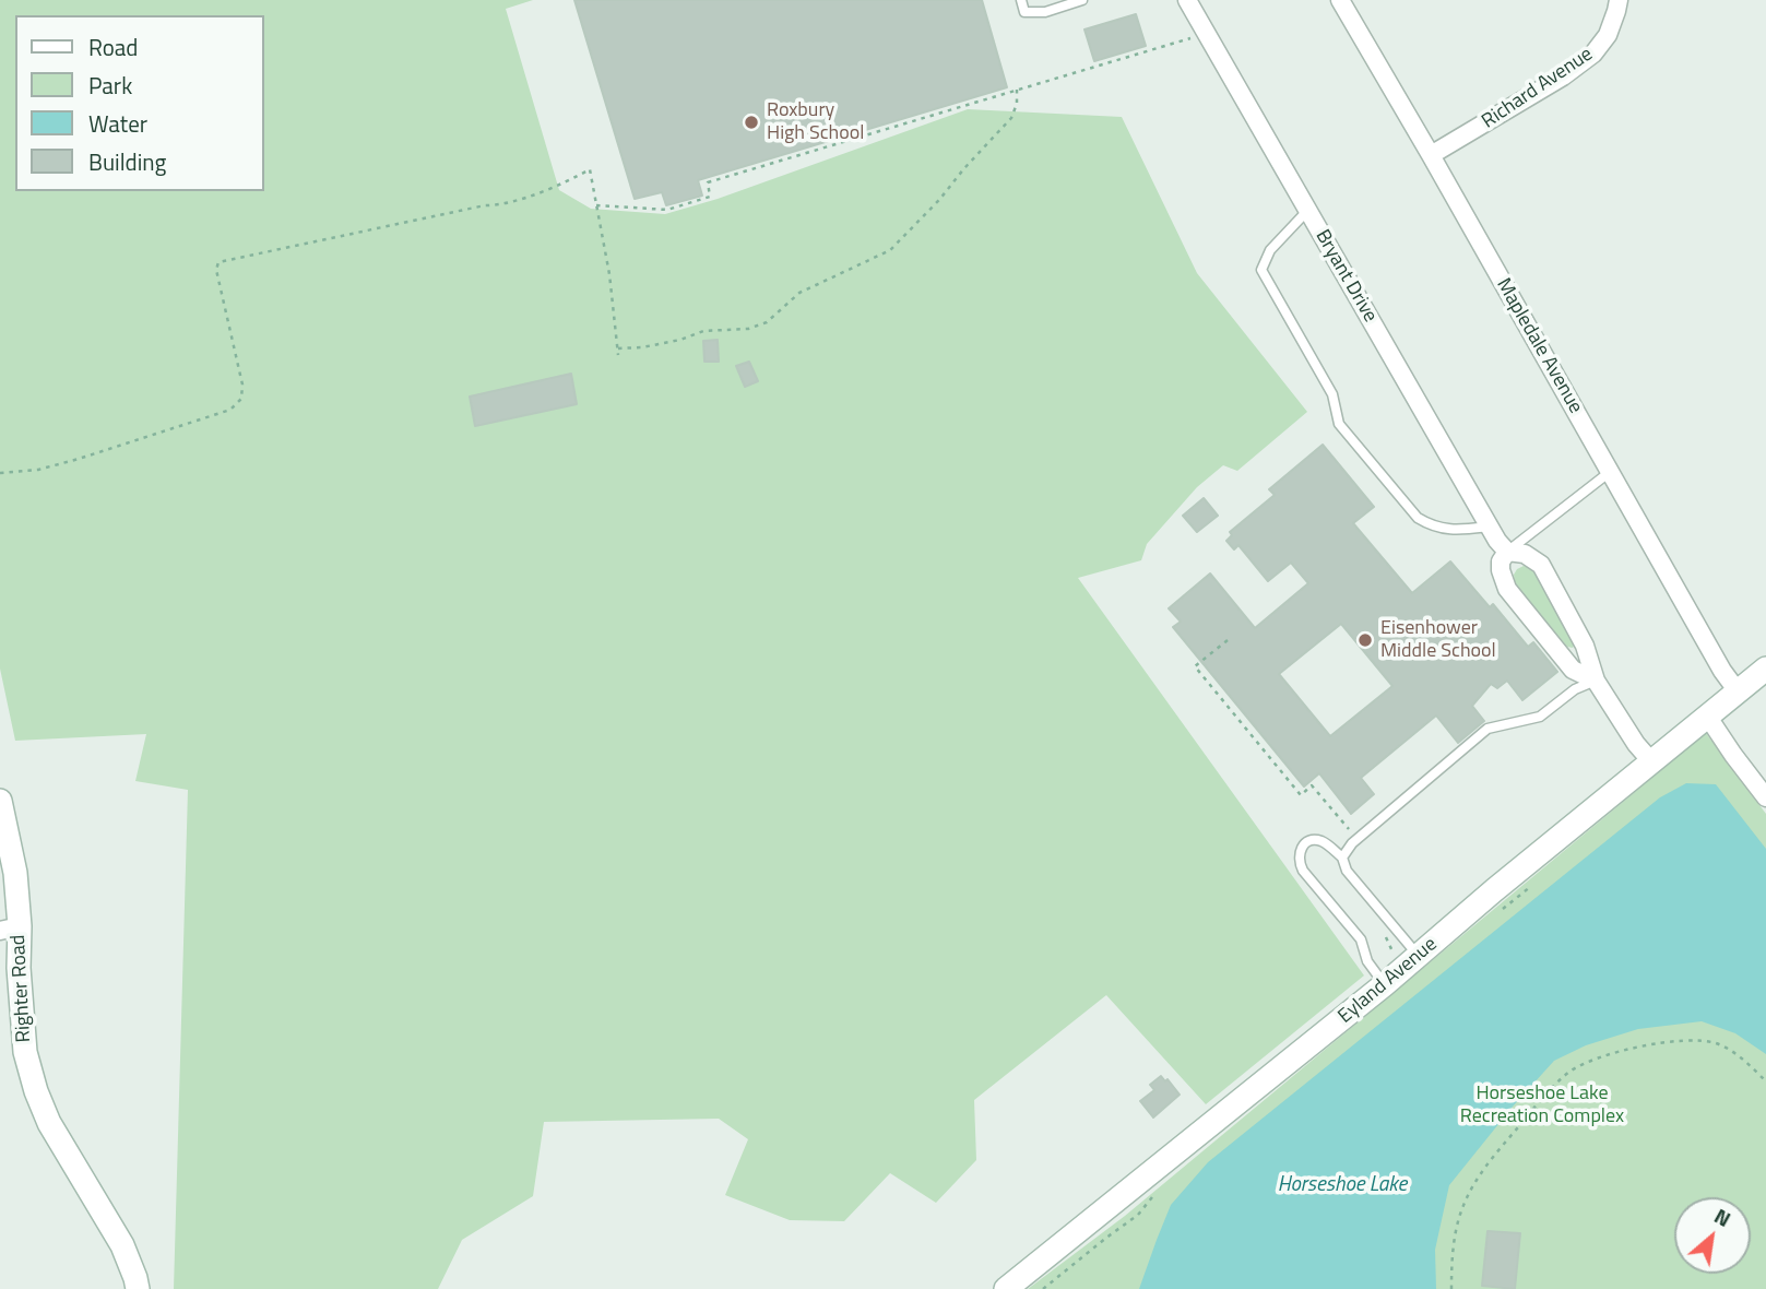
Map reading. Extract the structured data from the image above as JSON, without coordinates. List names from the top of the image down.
{
  "streets": {
    "street": [
      "Richard Avenue",
      "Bryant Drive",
      "Mapledale Avenue",
      "Eyland Avenue",
      "Righter Road"
    ]
  },
  "crossings": [
    ["Richard Avenue", "Mapledale Avenue"],
    ["Mapledale Avenue", "Eyland Avenue"]
  ],
  "water": ["Horseshoe Lake"],
  "parks": ["Horseshoe Lake Recreation Complex"],
  "places": ["Roxbury High School", "Eisenhower Middle School"],
  "legend": [
    "Road",
    "Park",
    "Water",
    "Building"
  ],
  "north": "top right"
}
